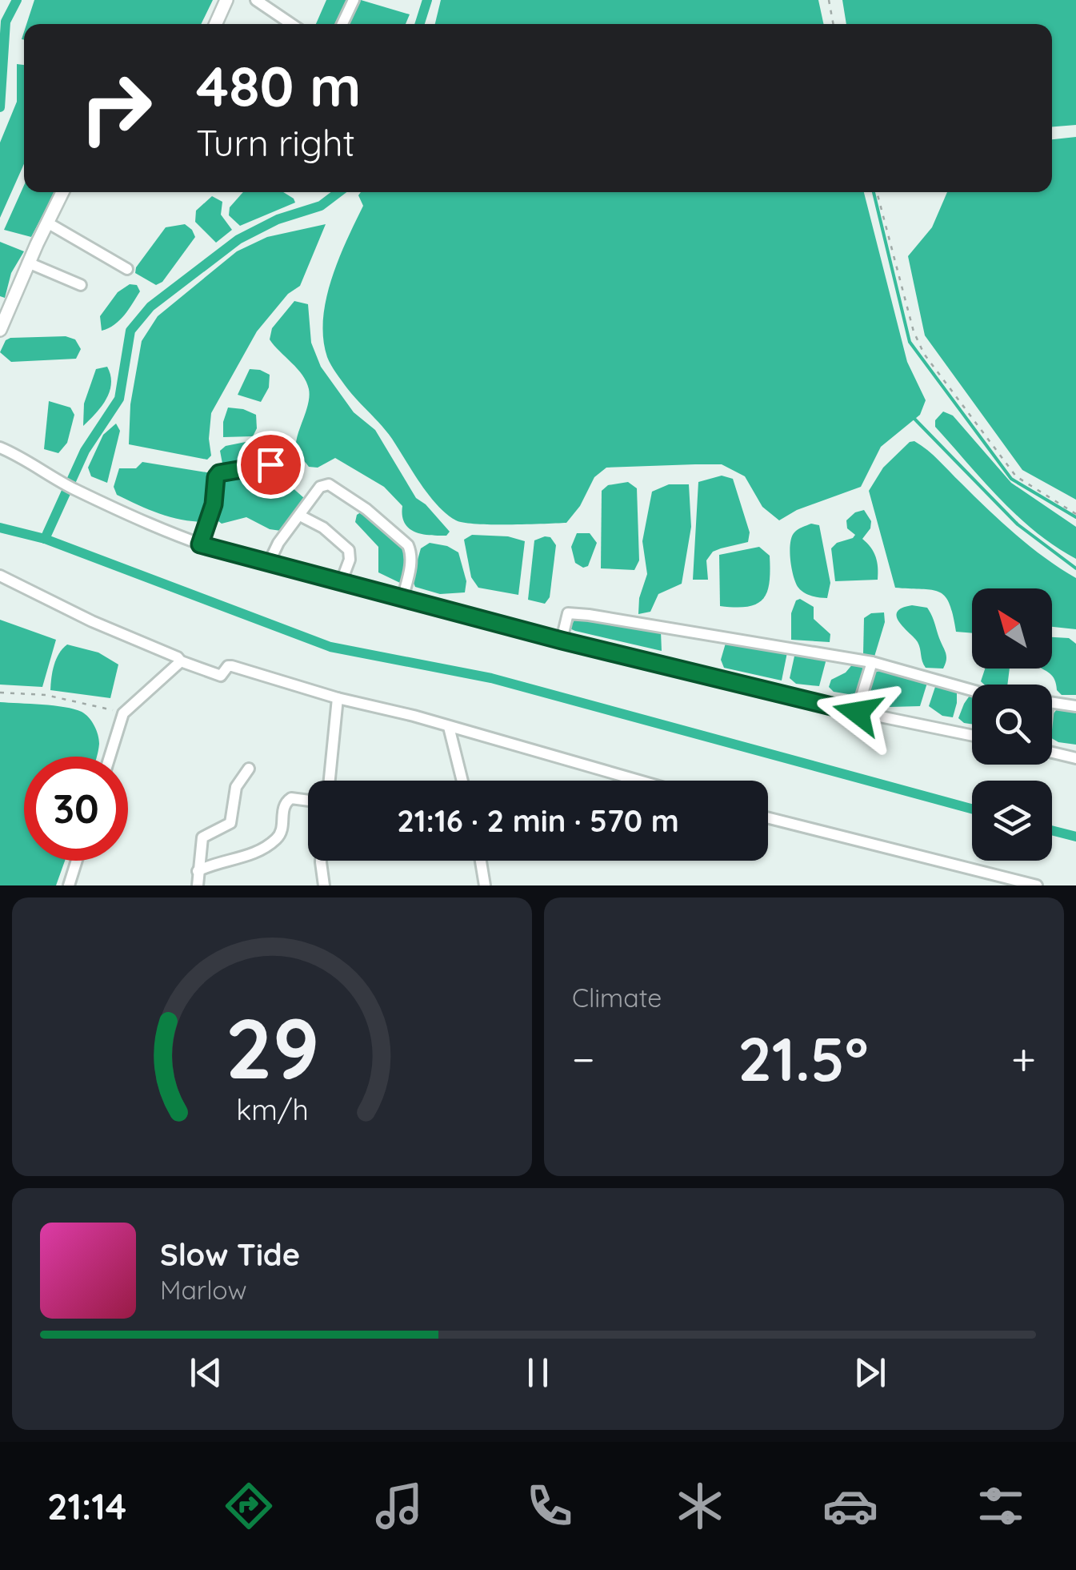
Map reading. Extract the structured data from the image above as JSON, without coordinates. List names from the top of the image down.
{
  "north": "top left",
  "page": {
    "turn": ["480 m", "Turn right"],
    "limit": "30",
    "trip": "21:16 · 2 min · 570 m",
    "tile": "Climate",
    "heat": ["−", "21.5°", "+"],
    "song": ["Slow Tide", "Marlow"],
    "tabs": "21:14",
    "gauge": ["29", "km/h"]
  }
}
